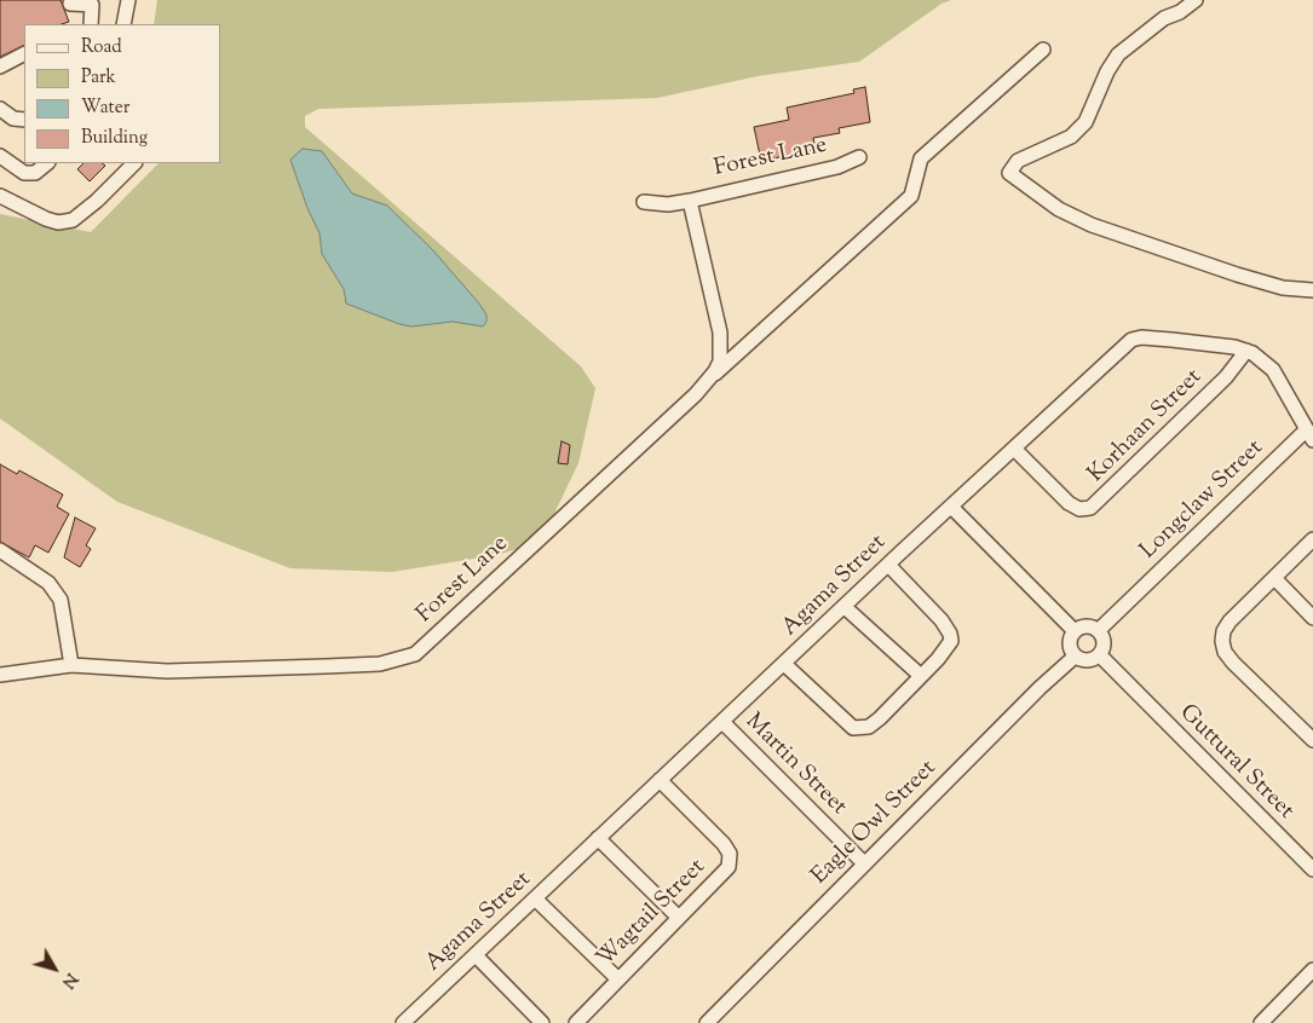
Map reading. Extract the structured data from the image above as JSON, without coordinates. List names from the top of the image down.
{
  "streets": {
    "street": [
      "Forest Lane",
      "Korhaan Street",
      "Longclaw Street",
      "Agama Street",
      "Guttural Street",
      "Martin Street",
      "Eagle Owl Street",
      "Wagtail Street"
    ]
  },
  "crossings": [
    ["Korhaan Street", "Agama Street"],
    ["Longclaw Street", "Agama Street"],
    ["Longclaw Street", "Guttural Street"],
    ["Longclaw Street", "Eagle Owl Street"],
    ["Agama Street", "Martin Street"],
    ["Agama Street", "Wagtail Street"],
    ["Guttural Street", "Eagle Owl Street"],
    ["Martin Street", "Eagle Owl Street"]
  ],
  "legend": [
    "Road",
    "Park",
    "Water",
    "Building"
  ],
  "north": "bottom right"
}
